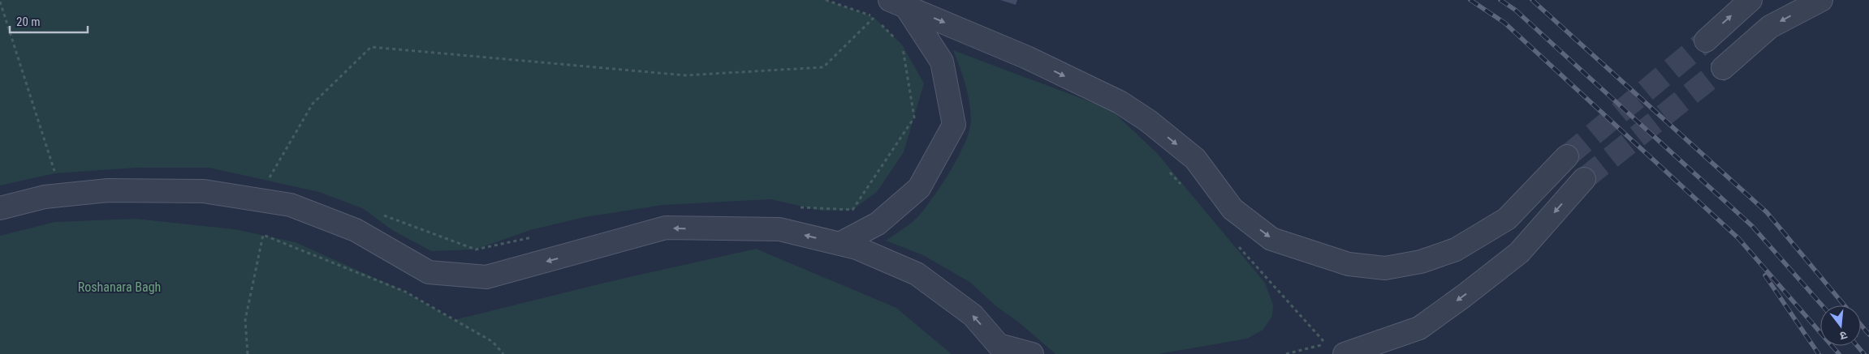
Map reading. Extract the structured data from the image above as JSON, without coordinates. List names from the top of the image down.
{
  "parks": ["Roshanara Bagh"],
  "scale_bar": "20 m",
  "north": "bottom"
}
